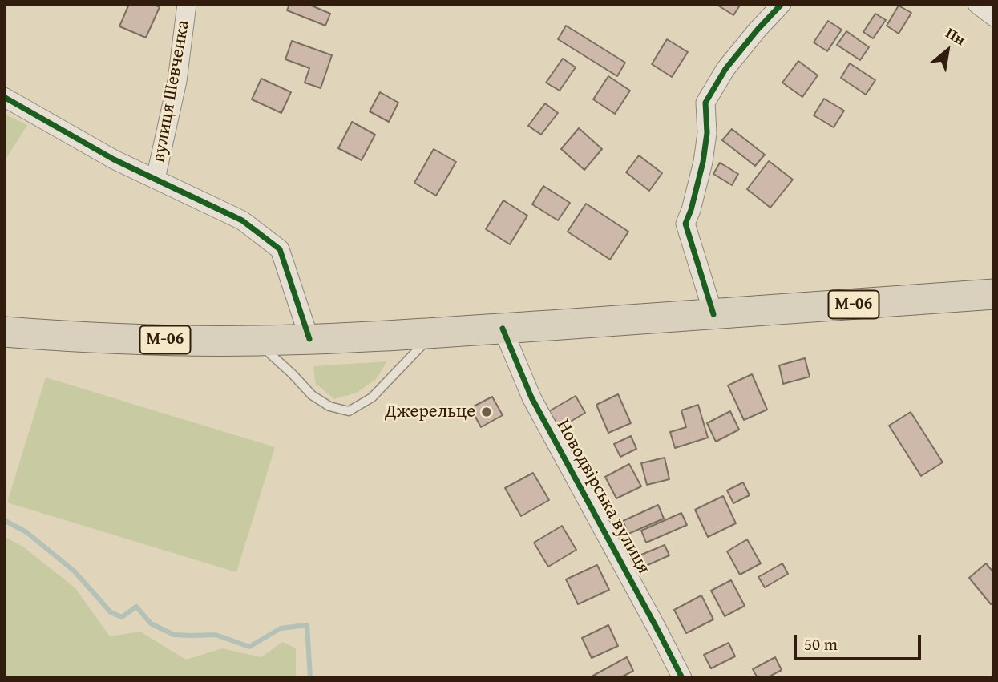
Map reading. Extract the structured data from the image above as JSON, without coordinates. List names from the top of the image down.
{
  "streets": {
    "highway": ["М-06"],
    "street": ["вулиця Шевченка", "Новодвірська вулиця"]
  },
  "crossings": [
    ["М-06", "Новодвірська вулиця"]
  ],
  "places": ["Джерельце"],
  "scale_bar": "50 m",
  "north": "top right"
}
